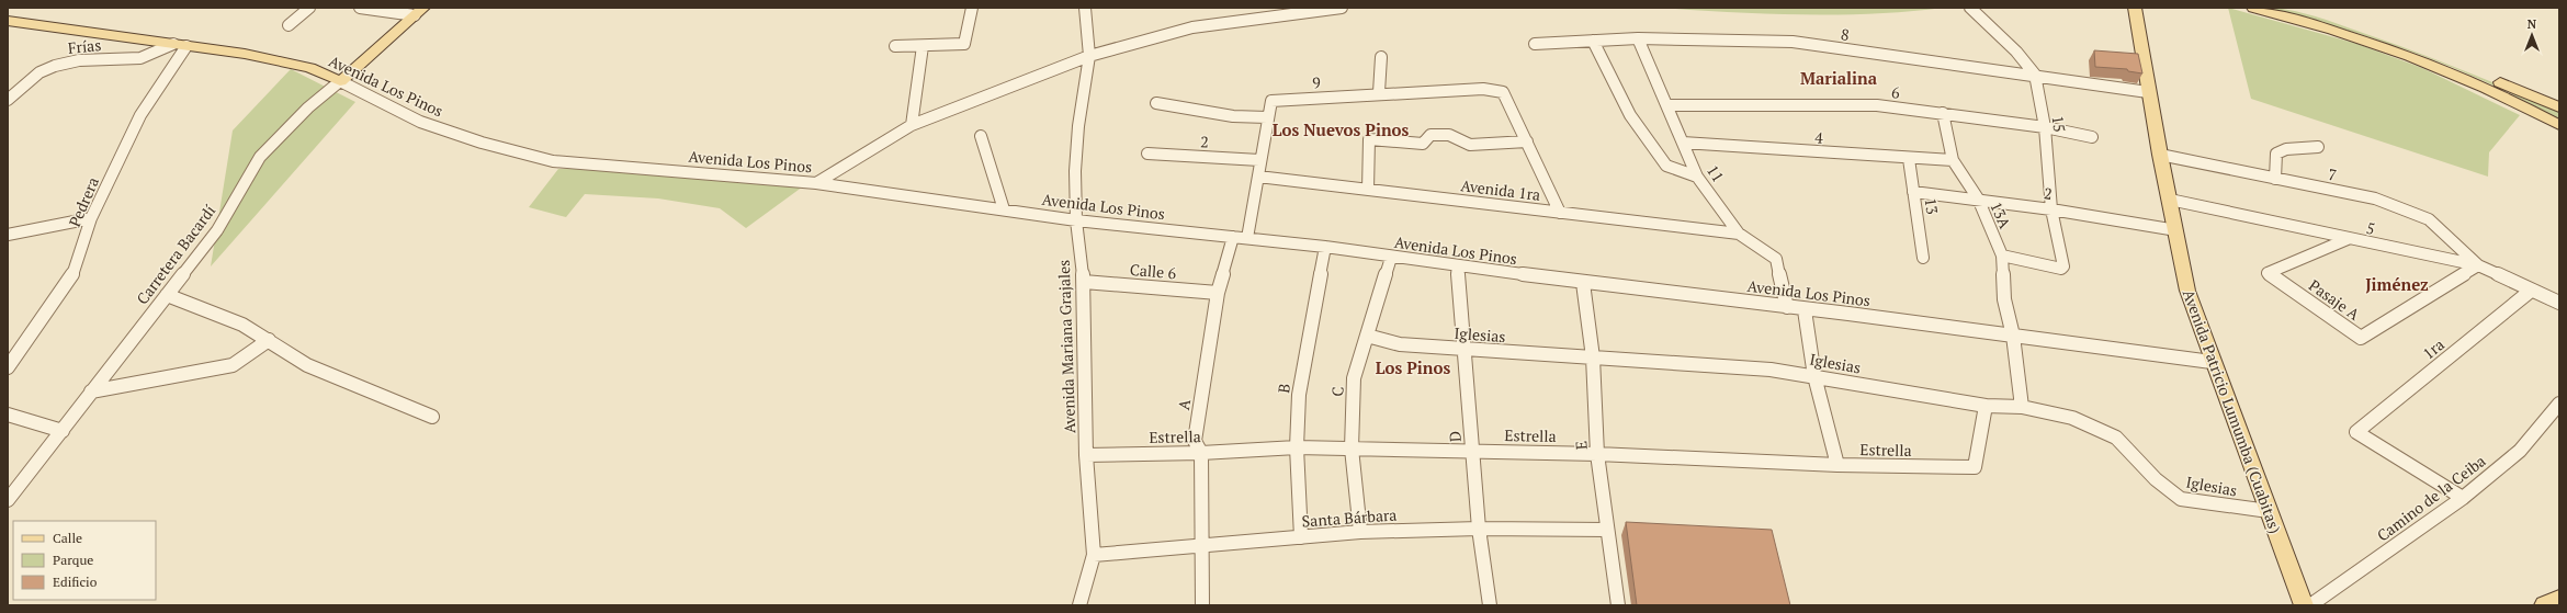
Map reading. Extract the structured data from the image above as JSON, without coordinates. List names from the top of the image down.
{
  "streets": {
    "main road": ["Avenida Los Pinos", "Carretera Bacardí", "Avenida Patricio Lumumba (Cuabitas)"],
    "street": [
      "8",
      "Frías",
      "9",
      "6",
      "15",
      "4",
      "2",
      "11",
      "7",
      "Avenida 1ra",
      "Pedrera",
      "13",
      "13A",
      "5",
      "Calle 6",
      "Pasaje A",
      "Iglesias",
      "Avenida Mariana Grajales",
      "1ra",
      "B",
      "C",
      "A",
      "Estrella",
      "D",
      "E",
      "Camino de la Ceiba",
      "Santa Bárbara"
    ]
  },
  "crossings": [
    ["8", "15"],
    ["8", "11"],
    ["8", "Avenida Patricio Lumumba (Cuabitas)"],
    ["Frías", "Avenida Los Pinos"],
    ["Frías", "Pedrera"],
    ["9", "Avenida Los Pinos"],
    ["9", "2"],
    ["9", "Avenida 1ra"],
    ["Avenida Los Pinos", "11"],
    ["Avenida Los Pinos", "Pedrera"],
    ["Avenida Los Pinos", "13A"],
    ["Avenida Los Pinos", "Carretera Bacardí"],
    ["Avenida Los Pinos", "Avenida Mariana Grajales"],
    ["Avenida Los Pinos", "B"],
    ["Avenida Los Pinos", "C"],
    ["Avenida Los Pinos", "A"],
    ["Avenida Los Pinos", "Avenida Patricio Lumumba (Cuabitas)"],
    ["Avenida Los Pinos", "D"],
    ["Avenida Los Pinos", "E"],
    ["6", "15"],
    ["6", "11"],
    ["6", "13A"],
    ["15", "2"],
    ["15", "13A"],
    ["4", "11"],
    ["4", "13"],
    ["4", "13A"],
    ["2", "13"],
    ["2", "13A"],
    ["2", "Avenida Patricio Lumumba (Cuabitas)"],
    ["11", "Avenida 1ra"],
    ["7", "5"],
    ["7", "Pasaje A"],
    ["7", "Avenida Patricio Lumumba (Cuabitas)"],
    ["5", "Pasaje A"],
    ["5", "1ra"],
    ["5", "Avenida Patricio Lumumba (Cuabitas)"],
    ["Calle 6", "Avenida Mariana Grajales"],
    ["Calle 6", "A"],
    ["Iglesias", "C"],
    ["Iglesias", "Avenida Patricio Lumumba (Cuabitas)"],
    ["Iglesias", "Estrella"],
    ["Iglesias", "D"],
    ["Iglesias", "E"],
    ["Avenida Mariana Grajales", "Estrella"],
    ["Avenida Mariana Grajales", "Santa Bárbara"],
    ["1ra", "Camino de la Ceiba"],
    ["B", "Estrella"],
    ["B", "Santa Bárbara"],
    ["C", "Estrella"],
    ["C", "Santa Bárbara"],
    ["A", "Estrella"],
    ["A", "Santa Bárbara"],
    ["Estrella", "D"],
    ["Estrella", "E"],
    ["D", "Santa Bárbara"],
    ["E", "Santa Bárbara"]
  ],
  "districts": [
    "Marialina",
    "Los Nuevos Pinos",
    "Jiménez",
    "Los Pinos"
  ],
  "legend": ["Calle", "Parque", "Edificio"],
  "north": "top"
}
